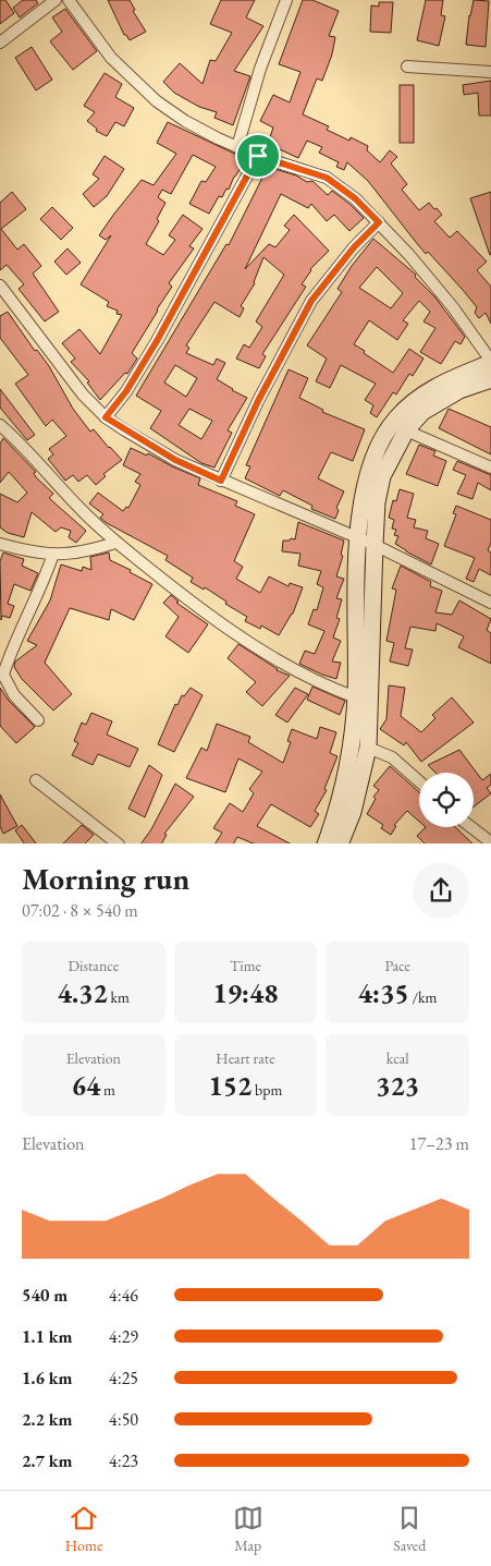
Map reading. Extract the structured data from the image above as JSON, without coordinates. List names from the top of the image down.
{
  "page": {
    "heading": ["Morning run", "07:02 · 8 × 540 m"],
    "stats": [
      ["Distance", "4.32 km"],
      ["Time", "19:48"],
      ["Pace", "4:35 /km"],
      ["Elevation", "64 m"],
      ["Heart rate", "152 bpm"],
      ["kcal", "323"]
    ],
    "chart": ["Elevation", "17–23 m"],
    "list": [
      {
        "name": "540 m",
        "note": "4:46"
      },
      {
        "name": "1.1 km",
        "note": "4:29"
      },
      {
        "name": "1.6 km",
        "note": "4:25"
      },
      {
        "name": "2.2 km",
        "note": "4:50"
      },
      {
        "name": "2.7 km",
        "note": "4:23"
      }
    ],
    "tabs": ["Home", "Map", "Saved"]
  }
}
